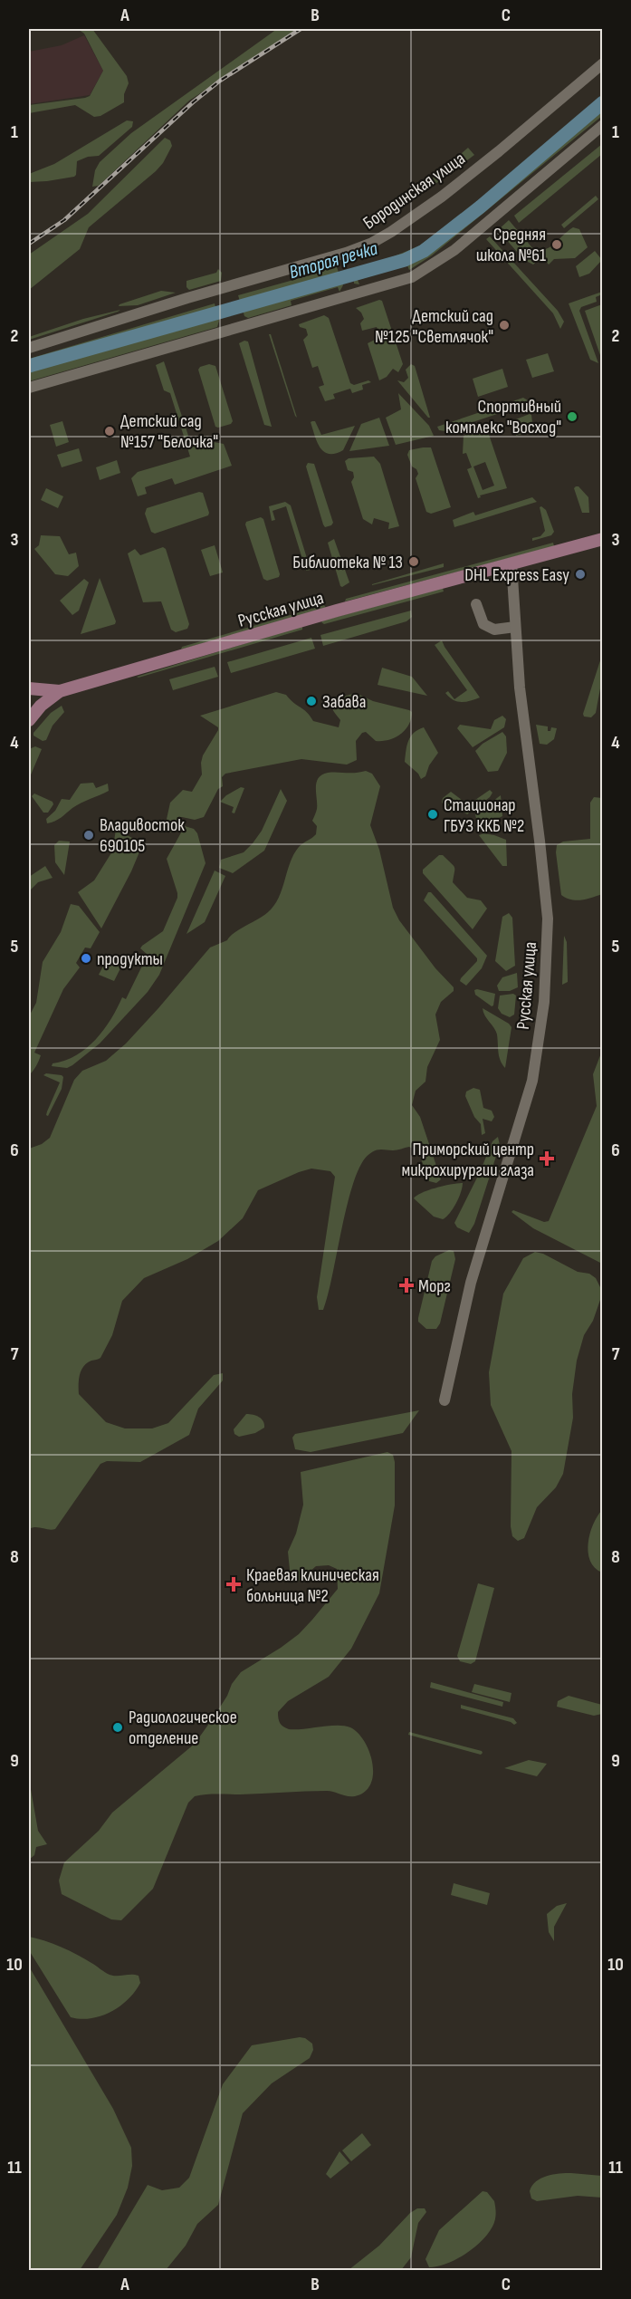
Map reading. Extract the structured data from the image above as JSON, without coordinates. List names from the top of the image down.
{
  "streets": {
    "main road": ["Бородинская улица", "Русская улица"]
  },
  "water": ["Вторая речка"],
  "places": {
    "other": [
      "Средняя школа №61",
      "Детский сад №125 \"Светлячок\"",
      "Спортивный комплекс \"Восход\"",
      "Детский сад №157 \"Белочка\"",
      "Библиотека № 13",
      "DHL Express Easy",
      "Забава",
      "Стационар ГБУЗ ККБ №2",
      "Владивосток 690105",
      "продукты",
      "Радиологическое отделение"
    ],
    "health": ["Приморский центр микрохирургии глаза", "Морг", "Краевая клиническая больница №2"]
  },
  "grid": {
    "columns": ["A", "B", "C"],
    "rows": [
      "1",
      "2",
      "3",
      "4",
      "5",
      "6",
      "7",
      "8",
      "9",
      "10",
      "11"
    ]
  }
}
